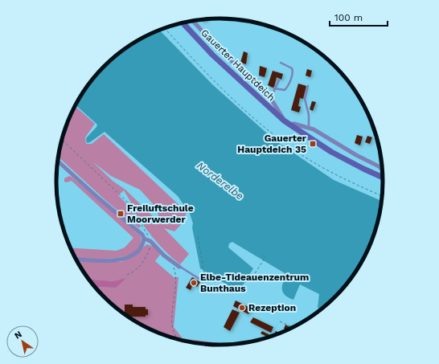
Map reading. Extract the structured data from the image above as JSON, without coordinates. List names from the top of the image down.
{
  "streets": {
    "street": ["Gauerter Hauptdeich"]
  },
  "water": ["Norderelbe"],
  "places": {
    "transit": ["Gauerter Hauptdeich 35", "Freiluftschule Moorwerder"],
    "other": ["Elbe-Tideauenzentrum Bunthaus", "Rezeption"]
  },
  "scale_bar": "100 m",
  "north": "top left"
}
